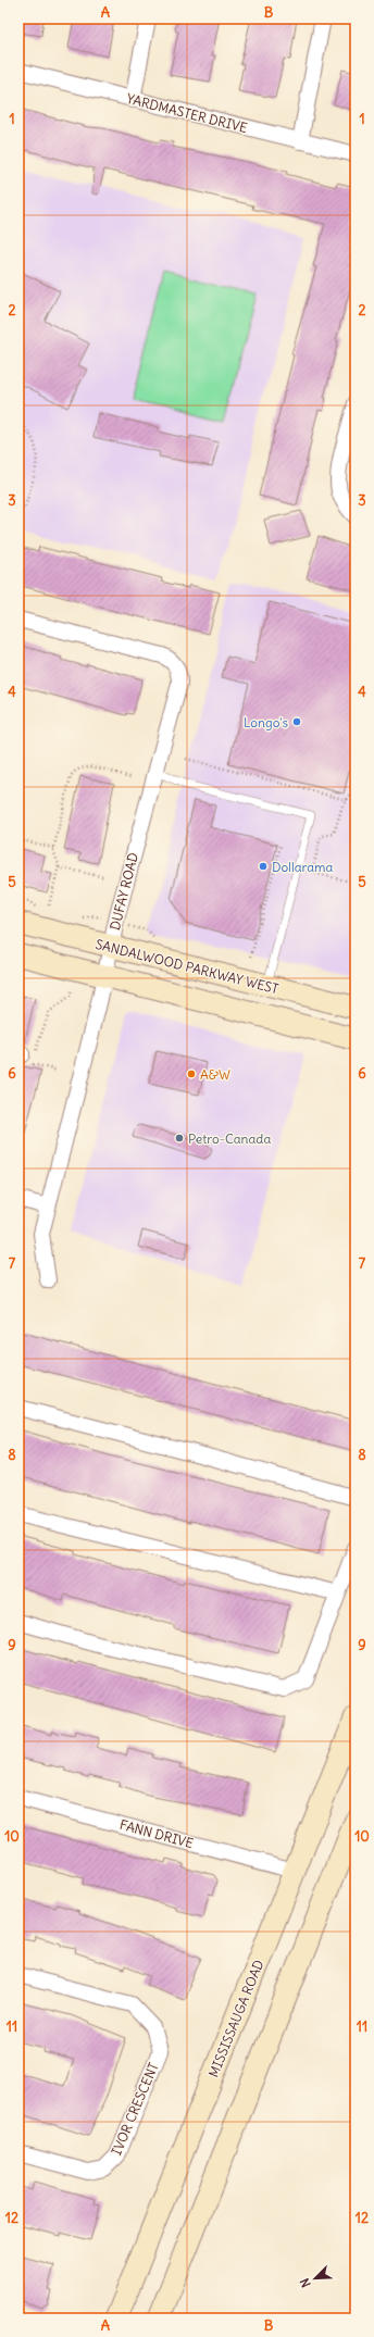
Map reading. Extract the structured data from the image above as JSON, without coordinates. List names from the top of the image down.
{
  "streets": {
    "main road": ["SANDALWOOD PARKWAY WEST", "MISSISSAUGA ROAD"],
    "street": [
      "YARDMASTER DRIVE",
      "DUFAY ROAD",
      "FANN DRIVE",
      "IVOR CRESCENT"
    ]
  },
  "crossings": [
    ["DUFAY ROAD", "SANDALWOOD PARKWAY WEST"],
    ["FANN DRIVE", "MISSISSAUGA ROAD"]
  ],
  "places": [
    "Longo's",
    "Dollarama",
    "A&W",
    "Petro-Canada"
  ],
  "north": "bottom left",
  "grid": {
    "columns": ["A", "B"],
    "rows": [
      "1",
      "2",
      "3",
      "4",
      "5",
      "6",
      "7",
      "8",
      "9",
      "10",
      "11",
      "12"
    ]
  }
}
